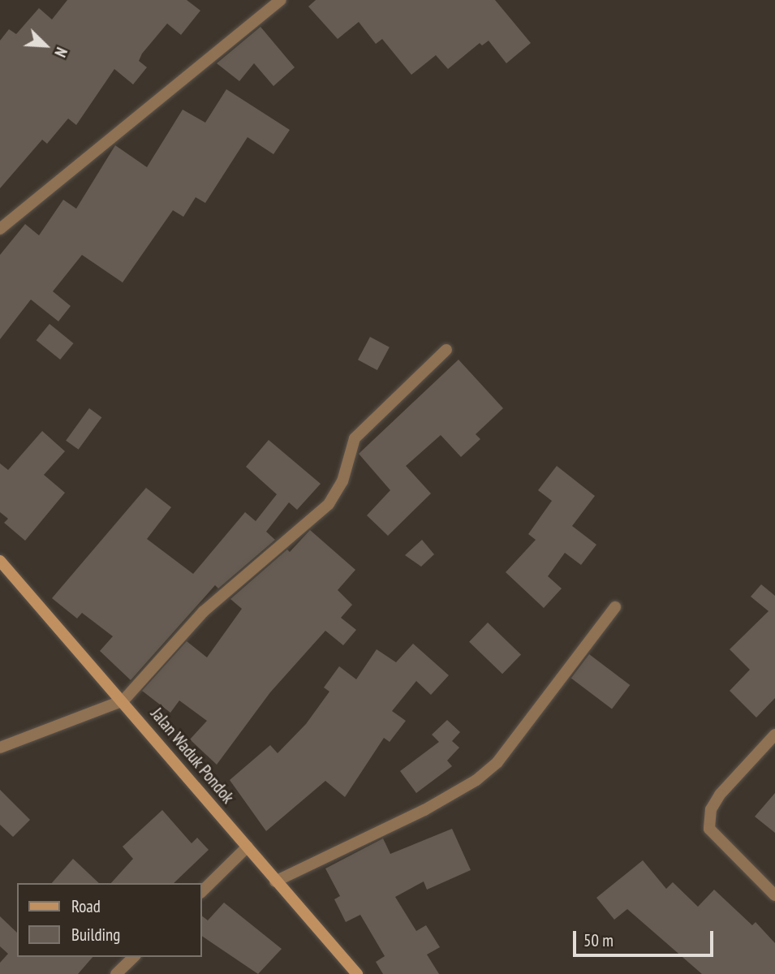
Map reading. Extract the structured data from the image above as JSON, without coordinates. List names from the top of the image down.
{
  "streets": {
    "street": ["Jalan Waduk Pondok"]
  },
  "legend": ["Road", "Building"],
  "scale_bar": "50 m",
  "north": "bottom right"
}
